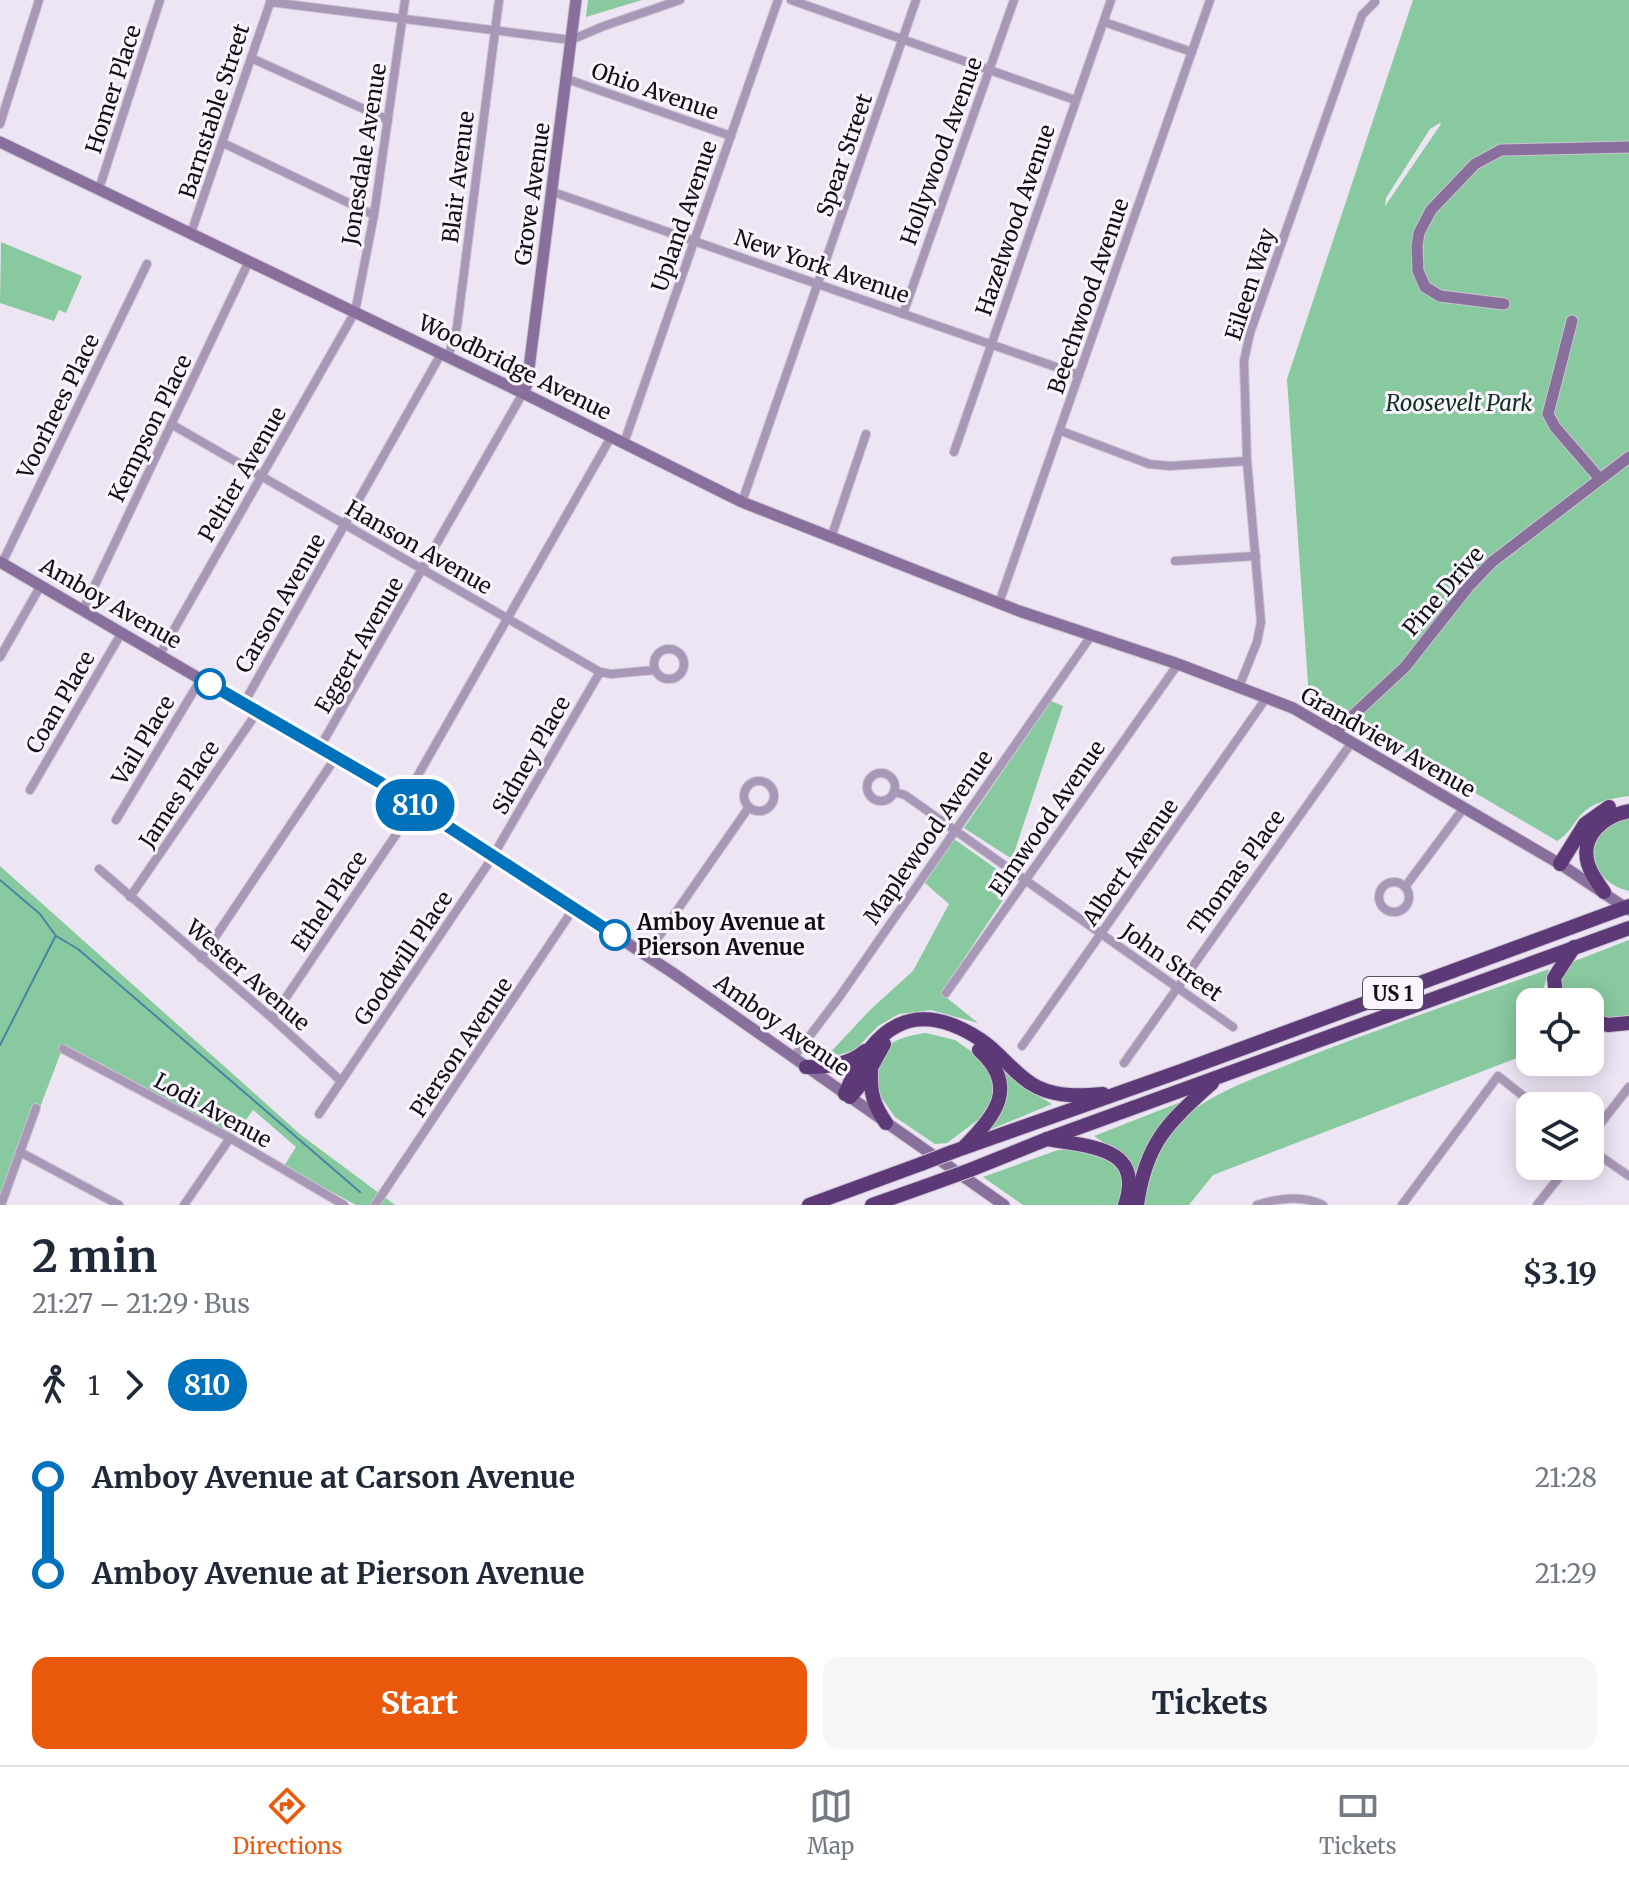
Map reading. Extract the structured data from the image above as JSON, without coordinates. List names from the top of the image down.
{
  "streets": {
    "highway": ["US 1"],
    "street": [
      "Homer Place",
      "Ohio Avenue",
      "Barnstable Street",
      "Hollywood Avenue",
      "Jonesdale Avenue",
      "Spear Street",
      "Blair Avenue",
      "Grove Avenue",
      "Upland Avenue",
      "Hazelwood Avenue",
      "New York Avenue",
      "Eileen Way",
      "Beechwood Avenue",
      "Woodbridge Avenue",
      "Voorhees Place",
      "Kempson Place",
      "Peltier Avenue",
      "Hanson Avenue",
      "Pine Drive",
      "Amboy Avenue",
      "Carson Avenue",
      "Eggert Avenue",
      "Coan Place",
      "Vail Place",
      "Grandview Avenue",
      "Sidney Place",
      "James Place",
      "Elmwood Avenue",
      "Maplewood Avenue",
      "Albert Avenue",
      "Thomas Place",
      "Ethel Place",
      "Goodwill Place",
      "John Street",
      "Wester Avenue",
      "Pierson Avenue",
      "Lodi Avenue"
    ]
  },
  "crossings": [
    ["Homer Place", "Woodbridge Avenue"],
    ["Ohio Avenue", "Grove Avenue"],
    ["Ohio Avenue", "Upland Avenue"],
    ["Barnstable Street", "Woodbridge Avenue"],
    ["Hollywood Avenue", "New York Avenue"],
    ["Jonesdale Avenue", "Woodbridge Avenue"],
    ["Jonesdale Avenue", "Peltier Avenue"],
    ["Spear Street", "New York Avenue"],
    ["Spear Street", "Woodbridge Avenue"],
    ["Blair Avenue", "Woodbridge Avenue"],
    ["Blair Avenue", "Carson Avenue"],
    ["Grove Avenue", "New York Avenue"],
    ["Grove Avenue", "Woodbridge Avenue"],
    ["Grove Avenue", "Eggert Avenue"],
    ["Upland Avenue", "New York Avenue"],
    ["Upland Avenue", "Woodbridge Avenue"],
    ["Hazelwood Avenue", "New York Avenue"],
    ["New York Avenue", "Beechwood Avenue"],
    ["Eileen Way", "Grandview Avenue"],
    ["Beechwood Avenue", "Woodbridge Avenue"],
    ["Woodbridge Avenue", "Kempson Place"],
    ["Woodbridge Avenue", "Peltier Avenue"],
    ["Woodbridge Avenue", "Carson Avenue"],
    ["Woodbridge Avenue", "Eggert Avenue"],
    ["Woodbridge Avenue", "Grandview Avenue"],
    ["Woodbridge Avenue", "Ethel Place"],
    ["Voorhees Place", "Amboy Avenue"],
    ["Kempson Place", "Hanson Avenue"],
    ["Kempson Place", "Amboy Avenue"],
    ["Peltier Avenue", "Hanson Avenue"],
    ["Peltier Avenue", "Amboy Avenue"],
    ["Hanson Avenue", "Carson Avenue"],
    ["Hanson Avenue", "Eggert Avenue"],
    ["Hanson Avenue", "Sidney Place"],
    ["Hanson Avenue", "Ethel Place"],
    ["Pine Drive", "Grandview Avenue"],
    ["Amboy Avenue", "Carson Avenue"],
    ["Amboy Avenue", "Eggert Avenue"],
    ["Amboy Avenue", "Coan Place"],
    ["Amboy Avenue", "Vail Place"],
    ["Amboy Avenue", "Sidney Place"],
    ["Amboy Avenue", "James Place"],
    ["Amboy Avenue", "Maplewood Avenue"],
    ["Amboy Avenue", "Ethel Place"],
    ["Amboy Avenue", "Goodwill Place"],
    ["Amboy Avenue", "Pierson Avenue"],
    ["Grandview Avenue", "Elmwood Avenue"],
    ["Grandview Avenue", "Maplewood Avenue"],
    ["Grandview Avenue", "Albert Avenue"],
    ["Grandview Avenue", "Thomas Place"],
    ["Grandview Avenue", "US 1"],
    ["Sidney Place", "Goodwill Place"],
    ["James Place", "Wester Avenue"],
    ["Elmwood Avenue", "John Street"],
    ["Maplewood Avenue", "John Street"],
    ["Albert Avenue", "John Street"],
    ["Thomas Place", "John Street"],
    ["Ethel Place", "Wester Avenue"],
    ["Goodwill Place", "Wester Avenue"]
  ],
  "parks": ["Roosevelt Park"],
  "places": ["Amboy Avenue at Pierson Avenue"],
  "lines": ["bus line 810"],
  "page": {
    "on_map": "810",
    "heading": ["2 min", "21:27 – 21:29 · Bus", "$3.19"],
    "legs": ["1", "810"],
    "list": [
      {
        "name": "Amboy Avenue at Carson Avenue",
        "value": "21:28"
      },
      {
        "name": "Amboy Avenue at Pierson Avenue",
        "value": "21:29"
      }
    ],
    "buttons": ["Start", "Tickets"],
    "tabs": ["Directions", "Map", "Tickets"]
  }
}
